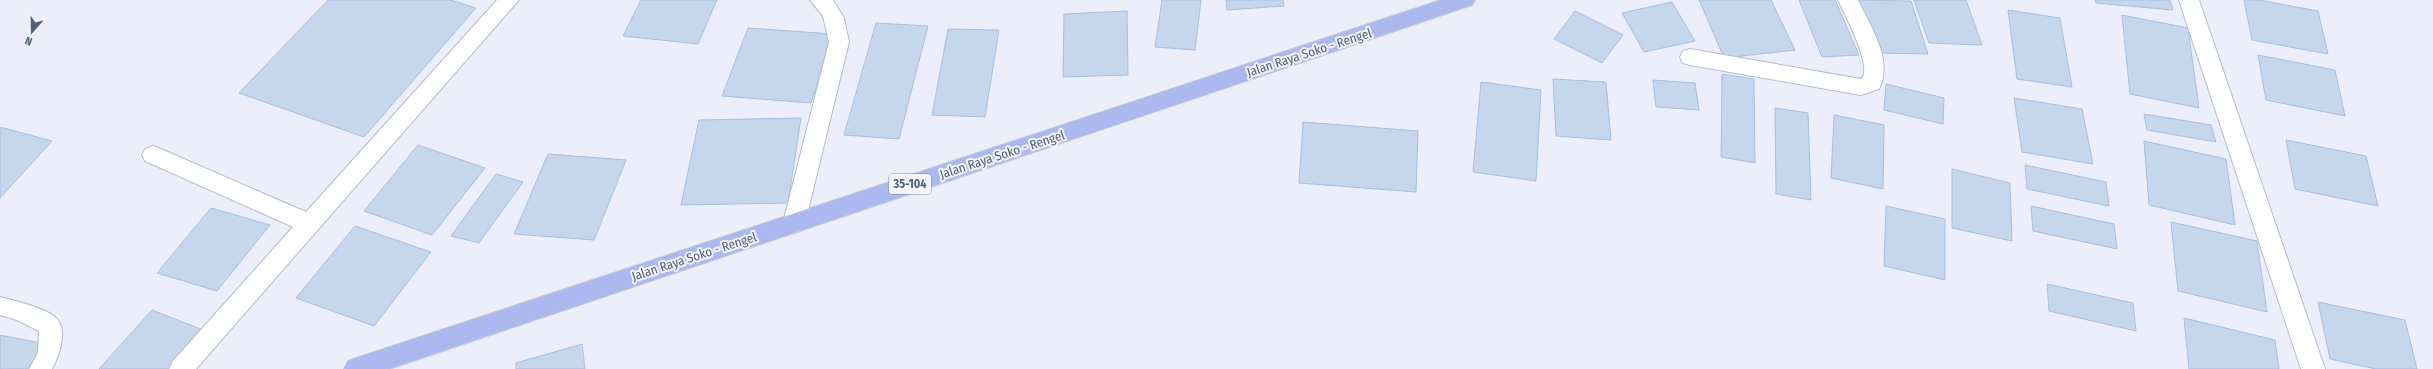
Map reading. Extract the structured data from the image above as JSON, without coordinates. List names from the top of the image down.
{
  "streets": {
    "main road": ["Jalan Raya Soko - Rengel", "35-104"]
  },
  "north": "bottom"
}
